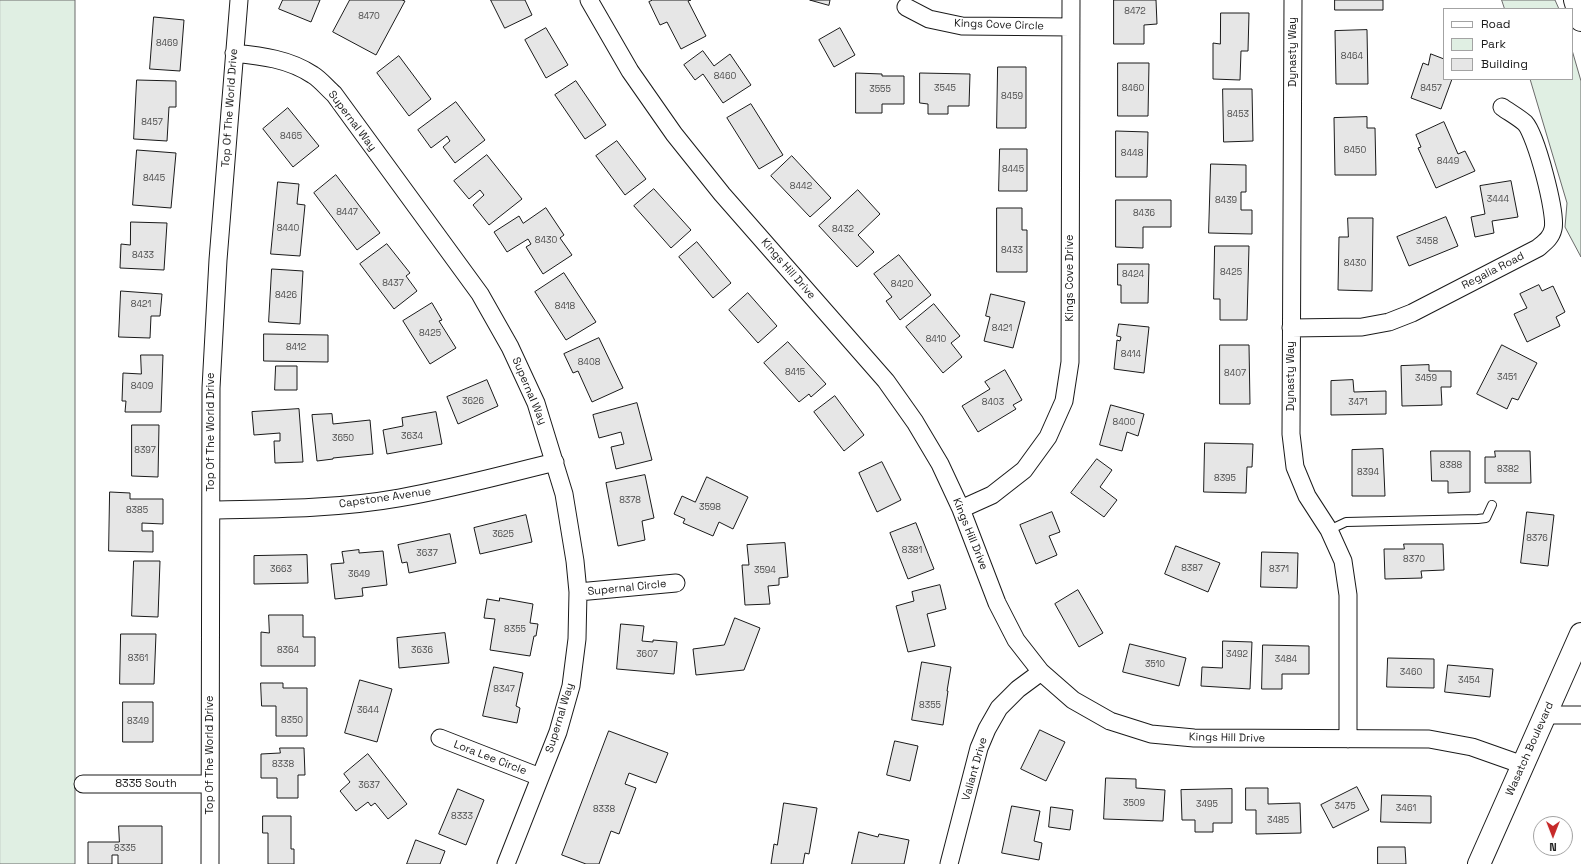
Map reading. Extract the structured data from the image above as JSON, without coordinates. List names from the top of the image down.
{
  "streets": {
    "main road": ["Wasatch Boulevard"],
    "street": [
      "Kings Cove Circle",
      "Dynasty Way",
      "Top Of The World Drive",
      "Supernal Way",
      "Kings Hill Drive",
      "Regalia Road",
      "Kings Cove Drive",
      "Capstone Avenue",
      "Supernal Circle",
      "Lora Lee Circle",
      "Valiant Drive",
      "8335 South"
    ]
  },
  "crossings": [
    ["Kings Cove Circle", "Kings Cove Drive"],
    ["Dynasty Way", "Kings Hill Drive"],
    ["Dynasty Way", "Regalia Road"],
    ["Top Of The World Drive", "Supernal Way"],
    ["Top Of The World Drive", "Capstone Avenue"],
    ["Top Of The World Drive", "8335 South"],
    ["Supernal Way", "Capstone Avenue"],
    ["Supernal Way", "Supernal Circle"],
    ["Supernal Way", "Lora Lee Circle"],
    ["Kings Hill Drive", "Kings Cove Drive"],
    ["Kings Hill Drive", "Wasatch Boulevard"],
    ["Kings Hill Drive", "Valiant Drive"]
  ],
  "house_numbers": [
    "8472",
    "8470",
    "8469",
    "8464",
    "8460",
    "3545",
    "8460",
    "8457",
    "3555",
    "8459",
    "8453",
    "8457",
    "8465",
    "8450",
    "8448",
    "8449",
    "8445",
    "8445",
    "8442",
    "3444",
    "8439",
    "8447",
    "8436",
    "8440",
    "8432",
    "8430",
    "3458",
    "8433",
    "8433",
    "8430",
    "8425",
    "8424",
    "8437",
    "8420",
    "8426",
    "8421",
    "8418",
    "8421",
    "8425",
    "8410",
    "8412",
    "8414",
    "8408",
    "8415",
    "8407",
    "3451",
    "3459",
    "8409",
    "3626",
    "8403",
    "3471",
    "8400",
    "3634",
    "3650",
    "8397",
    "8388",
    "8382",
    "8394",
    "8395",
    "8378",
    "3598",
    "8385",
    "3625",
    "8376",
    "8381",
    "3637",
    "8370",
    "8387",
    "3663",
    "8371",
    "3594",
    "3649",
    "8355",
    "8364",
    "3636",
    "3607",
    "3492",
    "8361",
    "3484",
    "3510",
    "3460",
    "3454",
    "8347",
    "8355",
    "3644",
    "8350",
    "8349",
    "8338",
    "3637",
    "3509",
    "3495",
    "3475",
    "3461",
    "8338",
    "8333",
    "3485",
    "8335"
  ],
  "legend": ["Road", "Park", "Building"],
  "north": "bottom"
}
